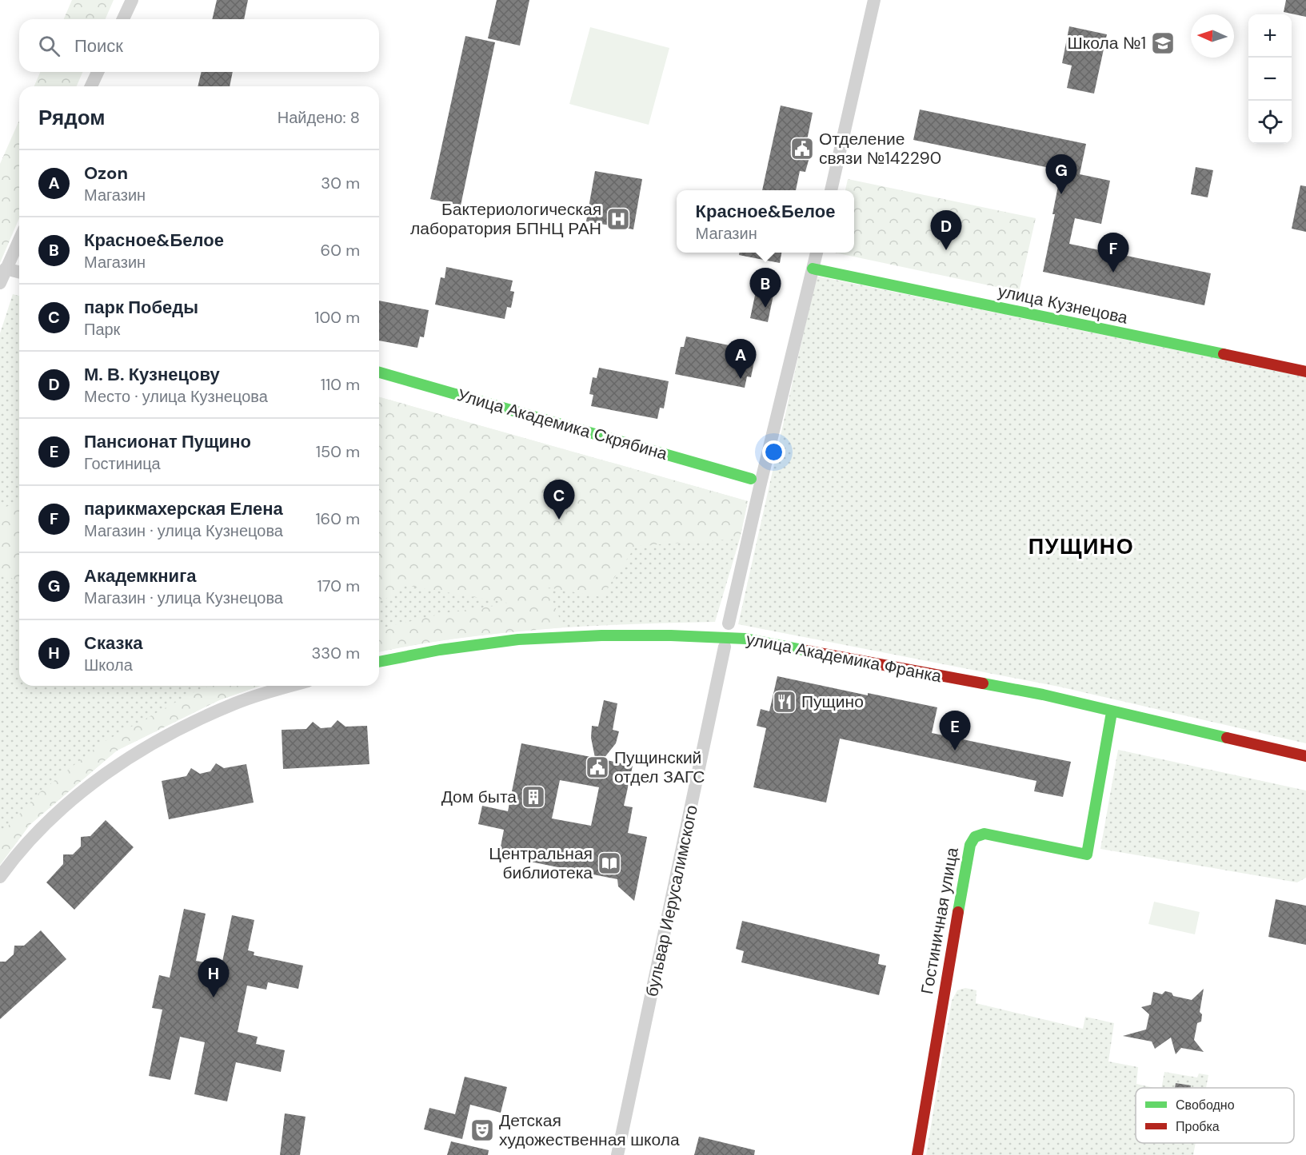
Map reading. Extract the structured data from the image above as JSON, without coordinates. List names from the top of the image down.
{
  "streets": {
    "street": [
      "улица Кузнецова",
      "Улица Академика Скрябина",
      "улица Академика Франка",
      "бульвар Иерусалимского",
      "Гостиничная улица"
    ]
  },
  "crossings": [
    ["улица Академика Франка", "Гостиничная улица"]
  ],
  "districts": ["ПУЩИНО"],
  "places": {
    "school or university": ["Школа №1"],
    "public building": ["Отделение связи №142290", "Пущинский отдел ЗАГС"],
    "hospital": ["Бактериологическая лаборатория БПНЦ РАН"],
    "restaurant": ["Пущино"],
    "building": ["Дом быта"],
    "library": ["Центральная библиотека"],
    "theatre": ["Детская художественная школа"]
  },
  "legend": ["Свободно", "Пробка"],
  "north": "left",
  "page": {
    "map_buttons": ["+", "−"],
    "search": "Поиск",
    "heading": ["Рядом", "Найдено: 8"],
    "list": [
      {
        "mark": "A",
        "name": "Ozon",
        "note": "Магазин",
        "value": "30 m"
      },
      {
        "mark": "B",
        "name": "Красное&Белое",
        "note": "Магазин",
        "value": "60 m"
      },
      {
        "mark": "C",
        "name": "парк Победы",
        "note": "Парк",
        "value": "100 m"
      },
      {
        "mark": "D",
        "name": "М. В. Кузнецову",
        "note": "Место · улица Кузнецова",
        "value": "110 m"
      },
      {
        "mark": "E",
        "name": "Пансионат Пущино",
        "note": "Гостиница",
        "value": "150 m"
      },
      {
        "mark": "F",
        "name": "парикмахерская Елена",
        "note": "Магазин · улица Кузнецова",
        "value": "160 m"
      },
      {
        "mark": "G",
        "name": "Академкнига",
        "note": "Магазин · улица Кузнецова",
        "value": "170 m"
      },
      {
        "mark": "H",
        "name": "Сказка",
        "note": "Школа",
        "value": "330 m"
      }
    ],
    "pins": [
      "G",
      "D",
      "F",
      "B",
      "A",
      "C",
      "E",
      "H"
    ],
    "popup": ["Красное&Белое", "Магазин"]
  }
}
